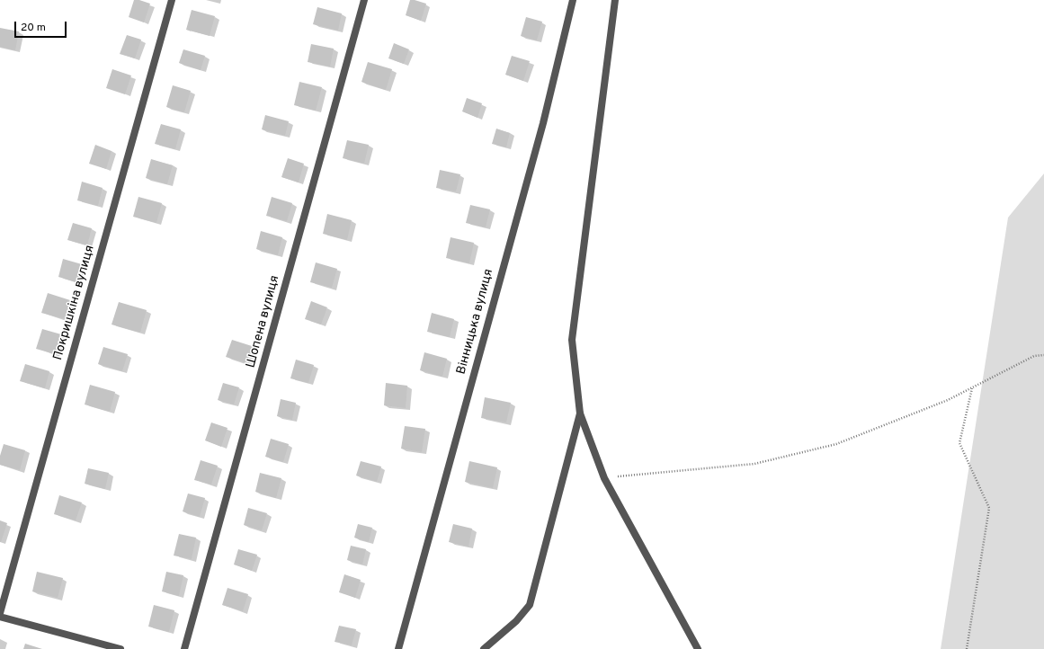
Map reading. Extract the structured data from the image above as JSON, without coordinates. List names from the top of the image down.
{
  "streets": {
    "street": ["Покришкіна вулиця", "Шопена вулиця", "Вінницька вулиця"]
  },
  "scale_bar": "20 m"
}
